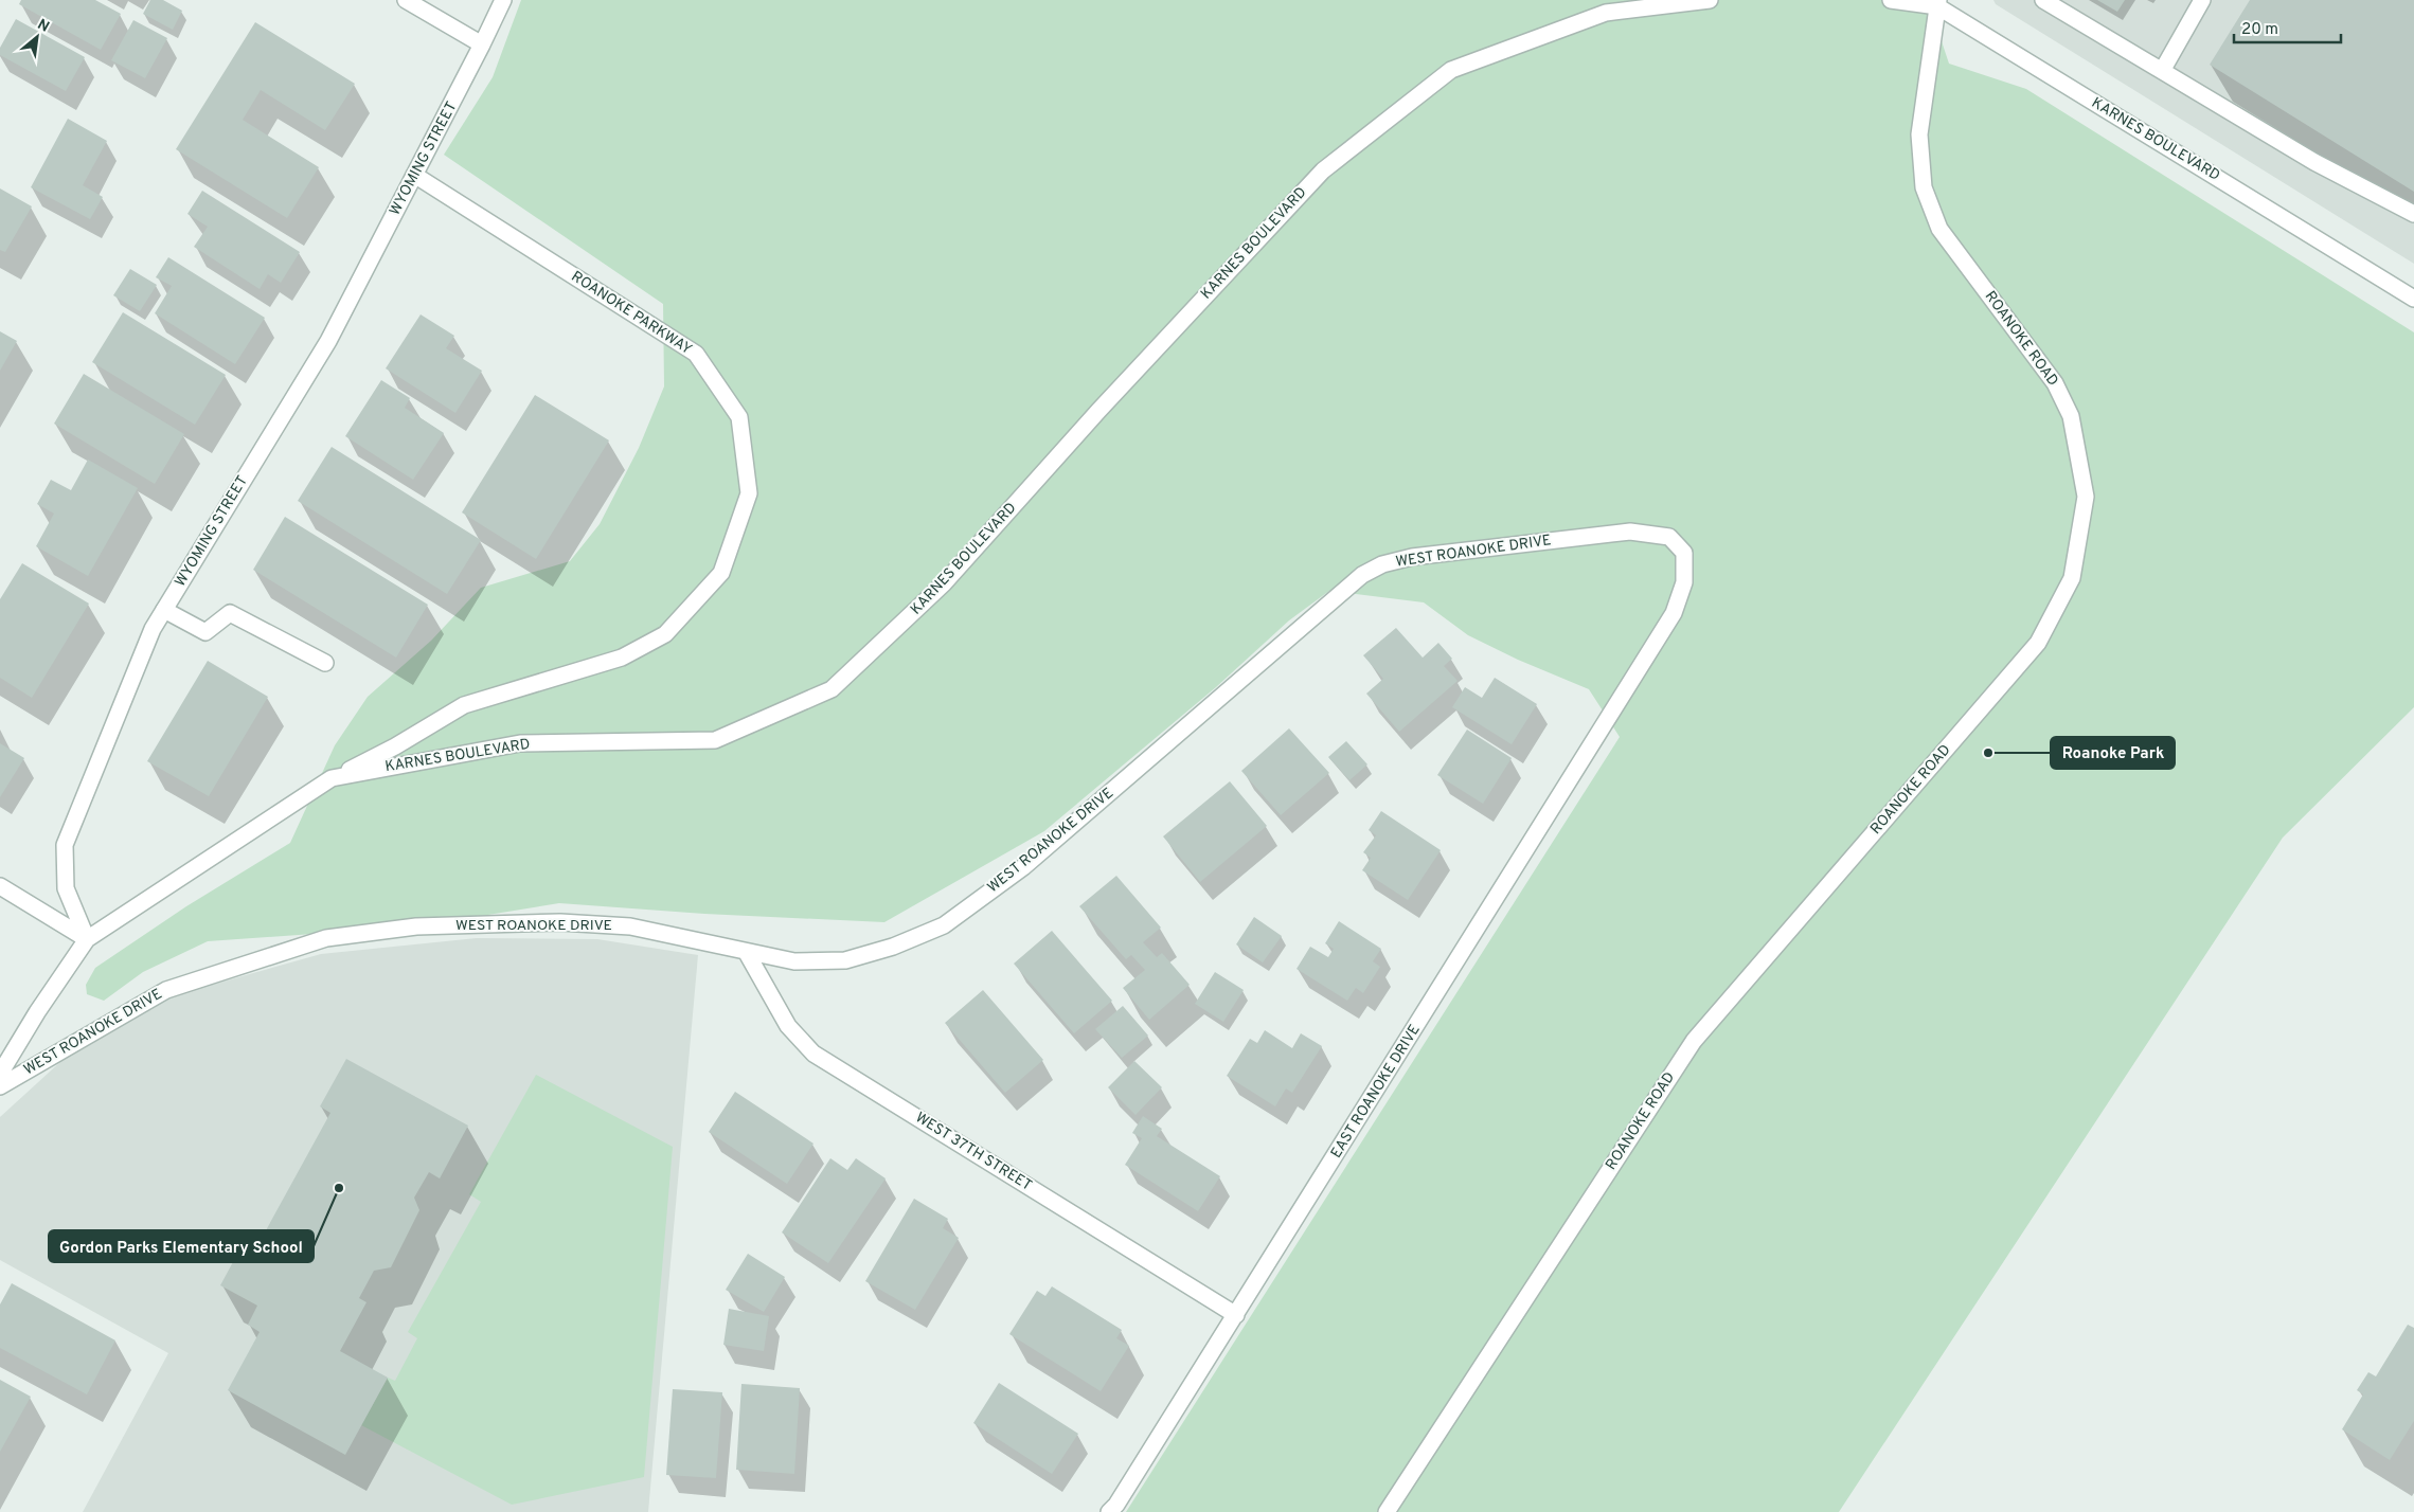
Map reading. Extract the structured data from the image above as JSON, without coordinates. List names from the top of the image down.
{
  "streets": {
    "street": [
      "KARNES BOULEVARD",
      "WYOMING STREET",
      "ROANOKE PARKWAY",
      "ROANOKE ROAD",
      "WEST ROANOKE DRIVE",
      "EAST ROANOKE DRIVE",
      "WEST 37TH STREET"
    ]
  },
  "crossings": [
    ["KARNES BOULEVARD", "WYOMING STREET"],
    ["KARNES BOULEVARD", "ROANOKE PARKWAY"],
    ["KARNES BOULEVARD", "ROANOKE ROAD"],
    ["WYOMING STREET", "ROANOKE PARKWAY"],
    ["WEST ROANOKE DRIVE", "EAST ROANOKE DRIVE"],
    ["WEST ROANOKE DRIVE", "WEST 37TH STREET"],
    ["EAST ROANOKE DRIVE", "WEST 37TH STREET"]
  ],
  "places": ["Roanoke Park", "Gordon Parks Elementary School"],
  "scale_bar": "20 m",
  "north": "top right"
}
